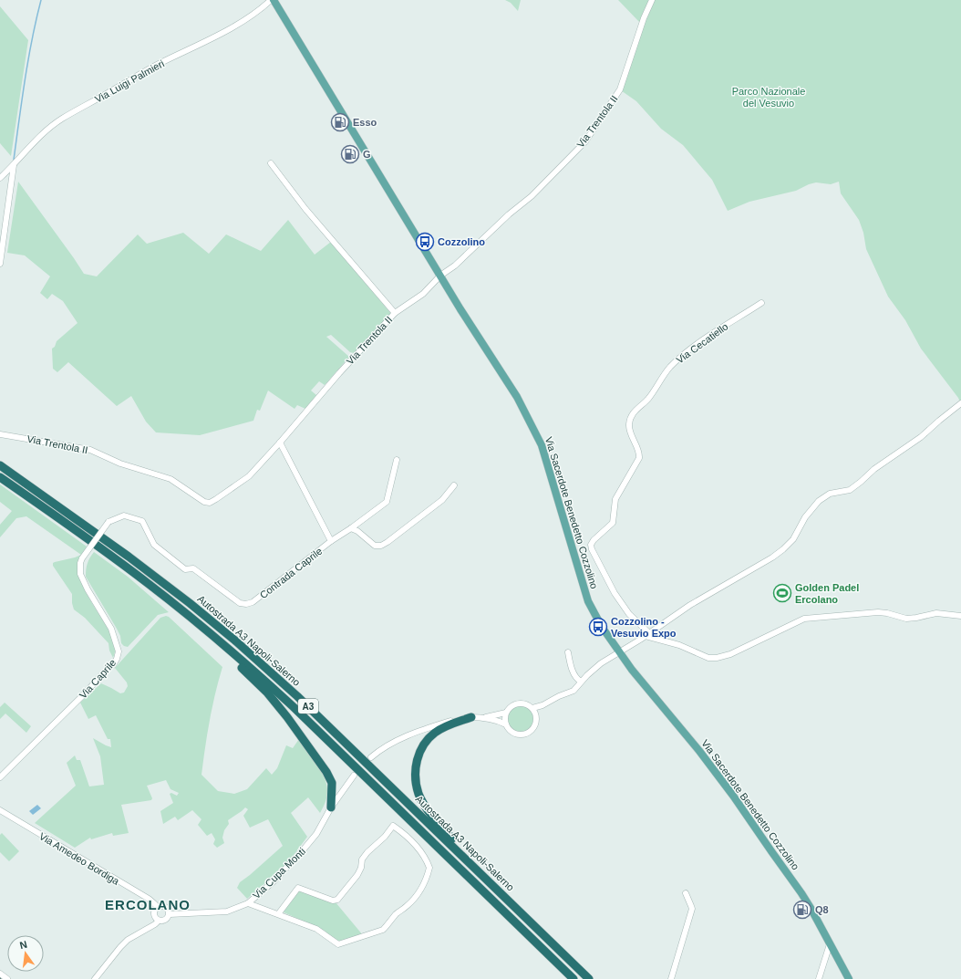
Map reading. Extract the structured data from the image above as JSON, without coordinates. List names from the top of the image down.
{
  "streets": {
    "highway": ["Autostrada A3 Napoli-Salerno", "A3"],
    "main road": ["Via Sacerdote Benedetto Cozzolino"],
    "street": [
      "Via Luigi Palmieri",
      "Via Trentola II",
      "Via Cecatiello",
      "Contrada Caprile",
      "Via Caprile",
      "Via Amedeo Bordiga",
      "Via Cupa Monti"
    ]
  },
  "crossings": [
    ["Via Luigi Palmieri", "Via Sacerdote Benedetto Cozzolino"],
    ["Via Trentola II", "Via Sacerdote Benedetto Cozzolino"],
    ["Via Trentola II", "Contrada Caprile"],
    ["Contrada Caprile", "Via Caprile"],
    ["Via Amedeo Bordiga", "Via Cupa Monti"]
  ],
  "districts": ["ERCOLANO"],
  "parks": ["Parco Nazionale del Vesuvio"],
  "places": {
    "fuel station": ["Esso", "G", "Q8"],
    "bus stop": ["Cozzolino", "Cozzolino - Vesuvio Expo"],
    "sports": ["Golden Padel Ercolano"]
  },
  "north": "top"
}
